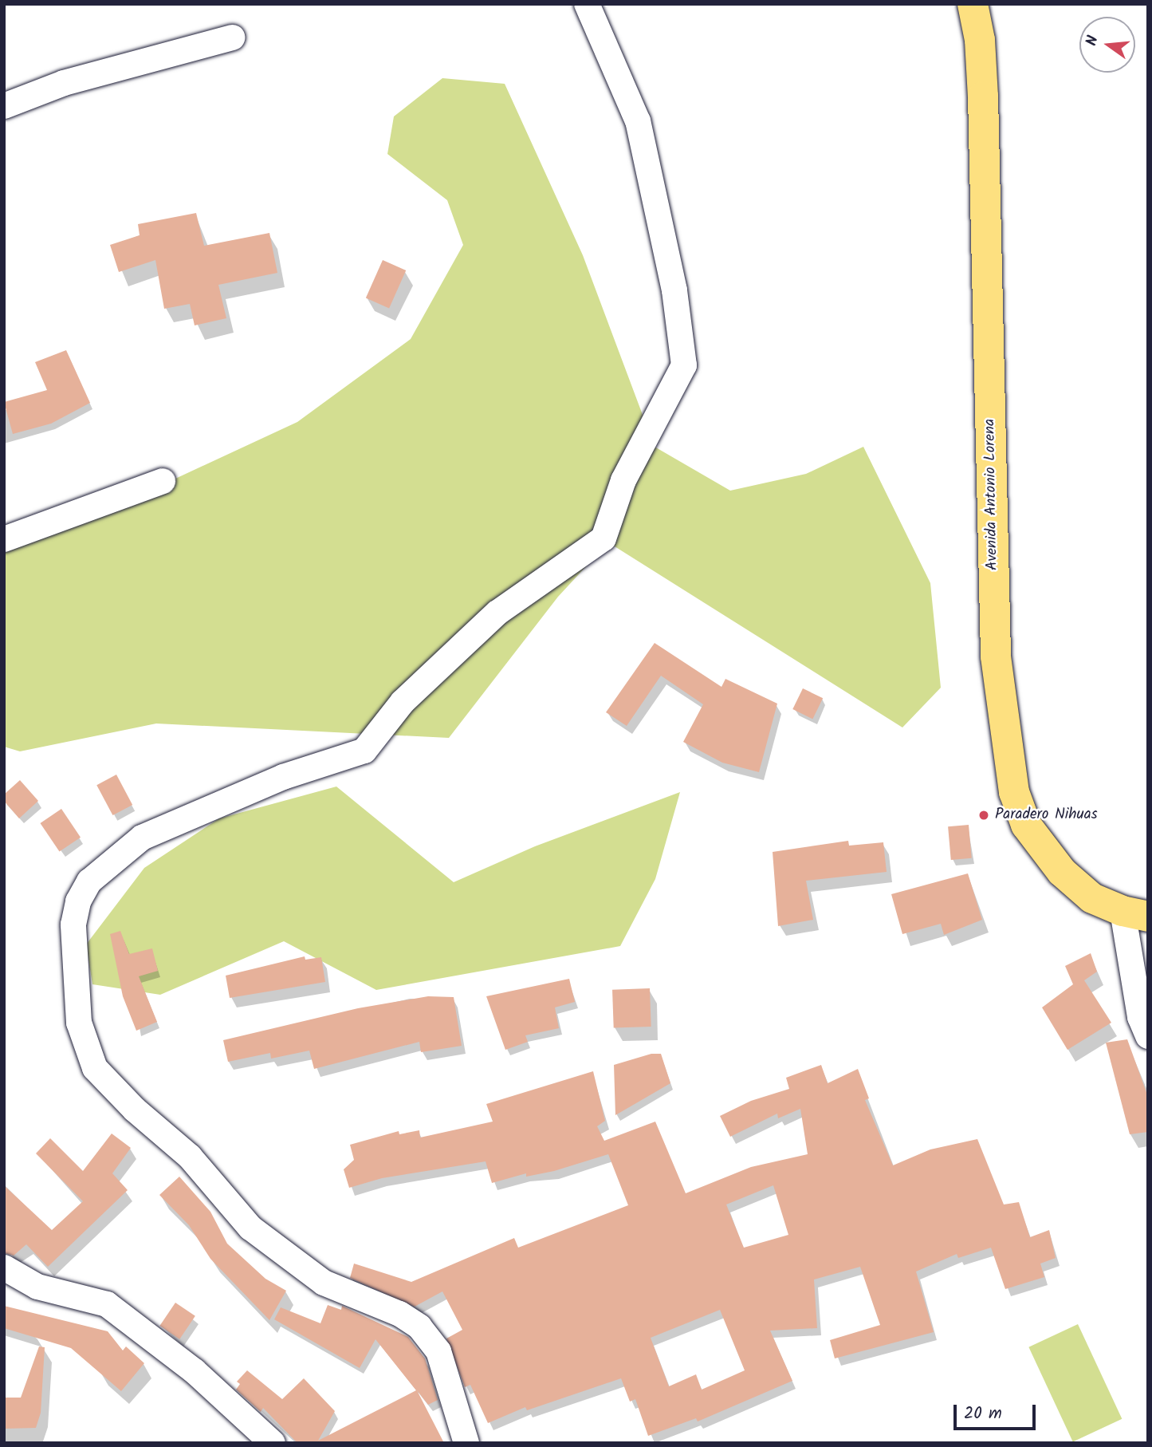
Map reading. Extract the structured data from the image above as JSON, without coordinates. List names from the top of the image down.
{
  "streets": {
    "highway": ["Avenida Antonio Lorena"]
  },
  "places": ["Paradero Nihuas"],
  "scale_bar": "20 m",
  "north": "left"
}
